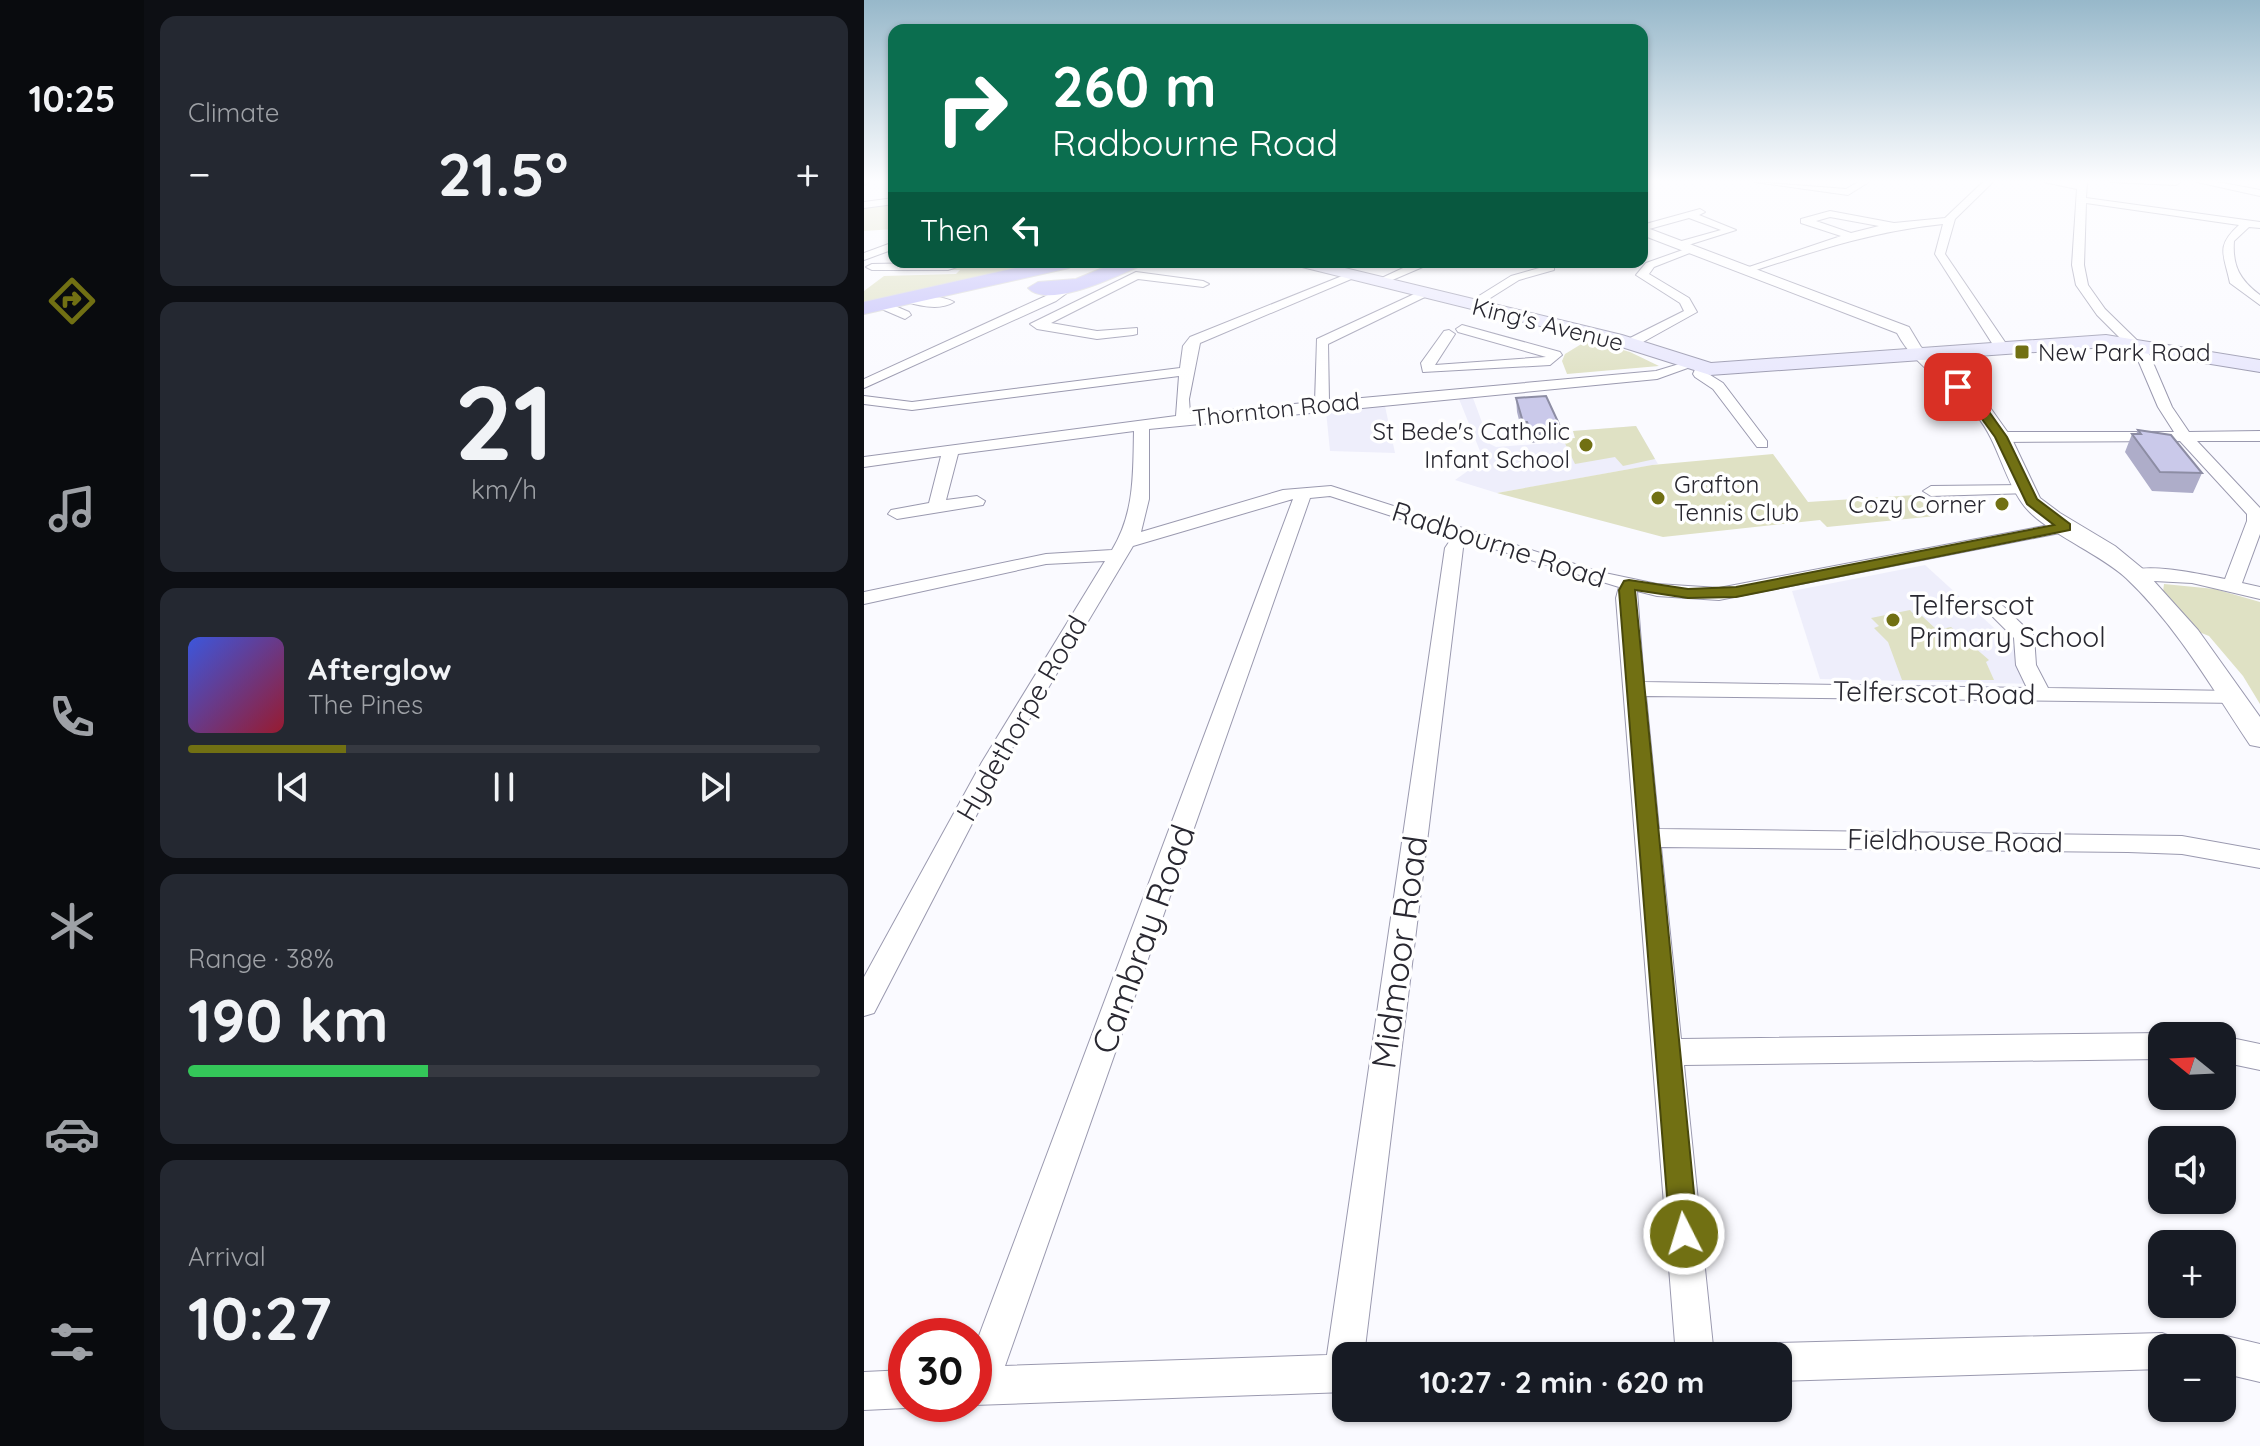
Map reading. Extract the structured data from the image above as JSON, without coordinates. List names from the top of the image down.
{
  "streets": {
    "main road": ["King's Avenue"],
    "street": [
      "Thornton Road",
      "Radbourne Road",
      "Telferscot Road",
      "Hydethorpe Road",
      "Fieldhouse Road",
      "Cambray Road",
      "Midmoor Road"
    ]
  },
  "crossings": [
    ["King's Avenue", "Thornton Road"],
    ["Thornton Road", "Hydethorpe Road"],
    ["Radbourne Road", "Hydethorpe Road"],
    ["Radbourne Road", "Cambray Road"],
    ["Radbourne Road", "Midmoor Road"]
  ],
  "places": {
    "transit": ["New Park Road"],
    "other": [
      "St Bede's Catholic Infant School",
      "Grafton Tennis Club",
      "Cozy Corner",
      "Telferscot Primary School"
    ]
  },
  "north": "left",
  "page": {
    "tabs": "10:25",
    "tile": [
      "Climate",
      ["21", "km/h"],
      ["Range · 38%", "190 km"],
      ["Arrival", "10:27"]
    ],
    "turn": ["260 m", "Radbourne Road"],
    "heat": ["−", "21.5°", "+"],
    "then": "Then",
    "song": ["Afterglow", "The Pines"],
    "map_buttons": ["+", "−"],
    "limit": "30",
    "trip": "10:27 · 2 min · 620 m"
  }
}
